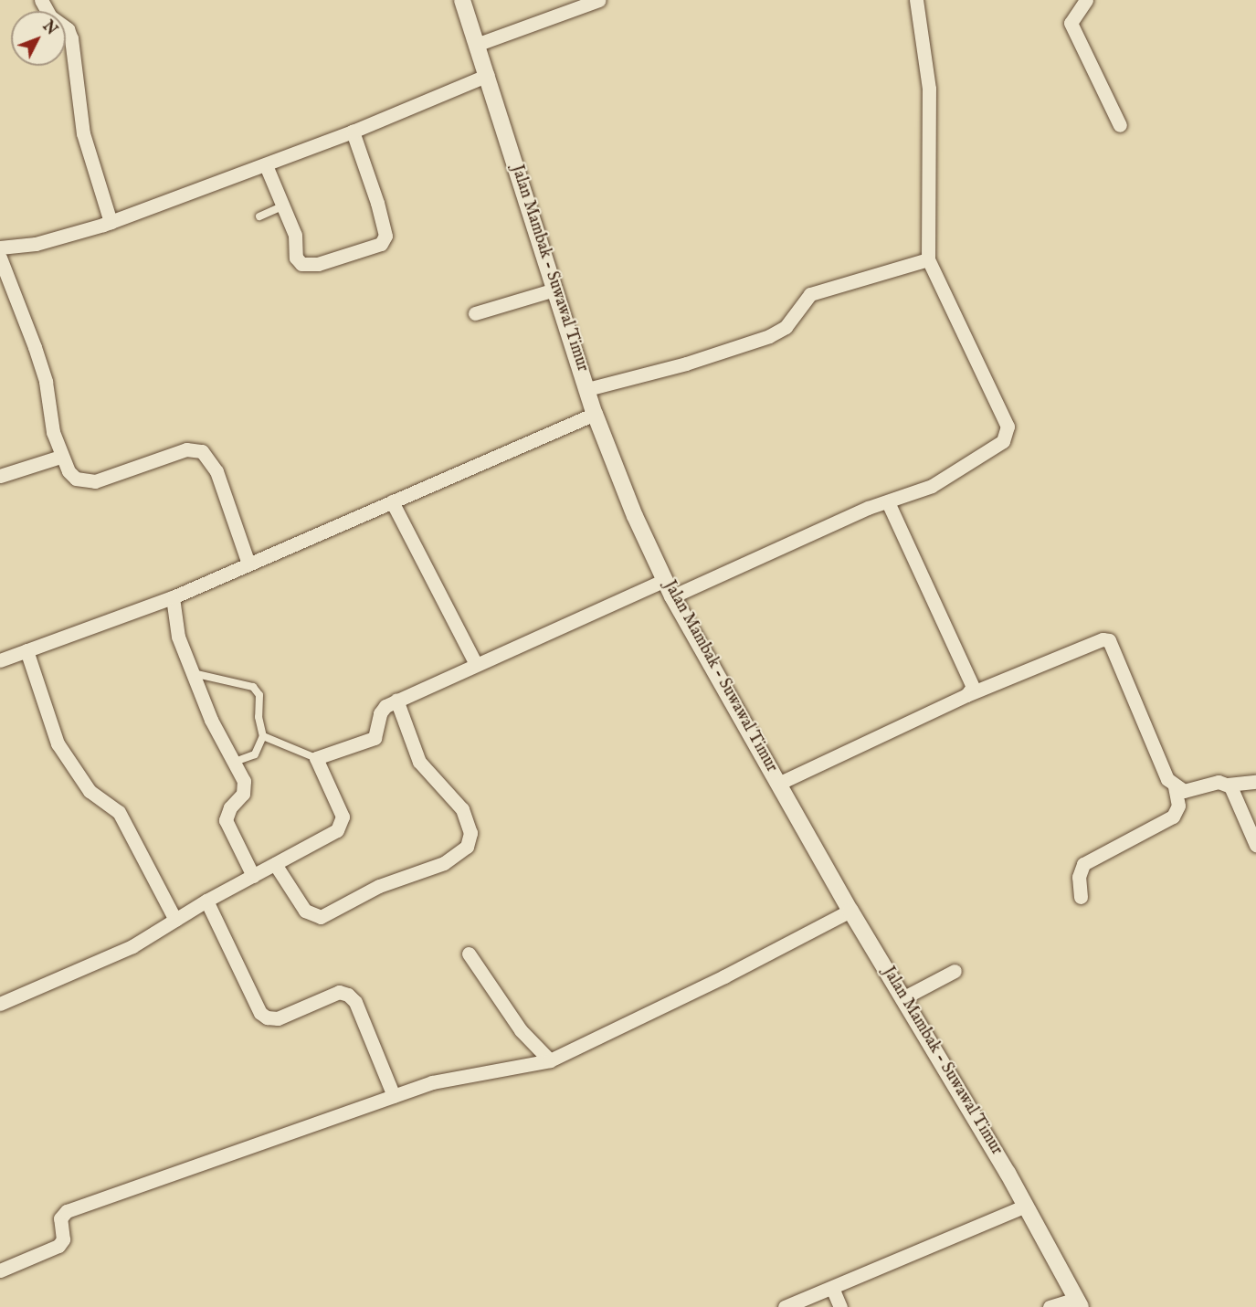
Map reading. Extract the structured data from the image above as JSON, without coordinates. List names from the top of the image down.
{
  "streets": {
    "street": ["Jalan Mambak - Suwawal Timur"]
  },
  "north": "top right"
}
